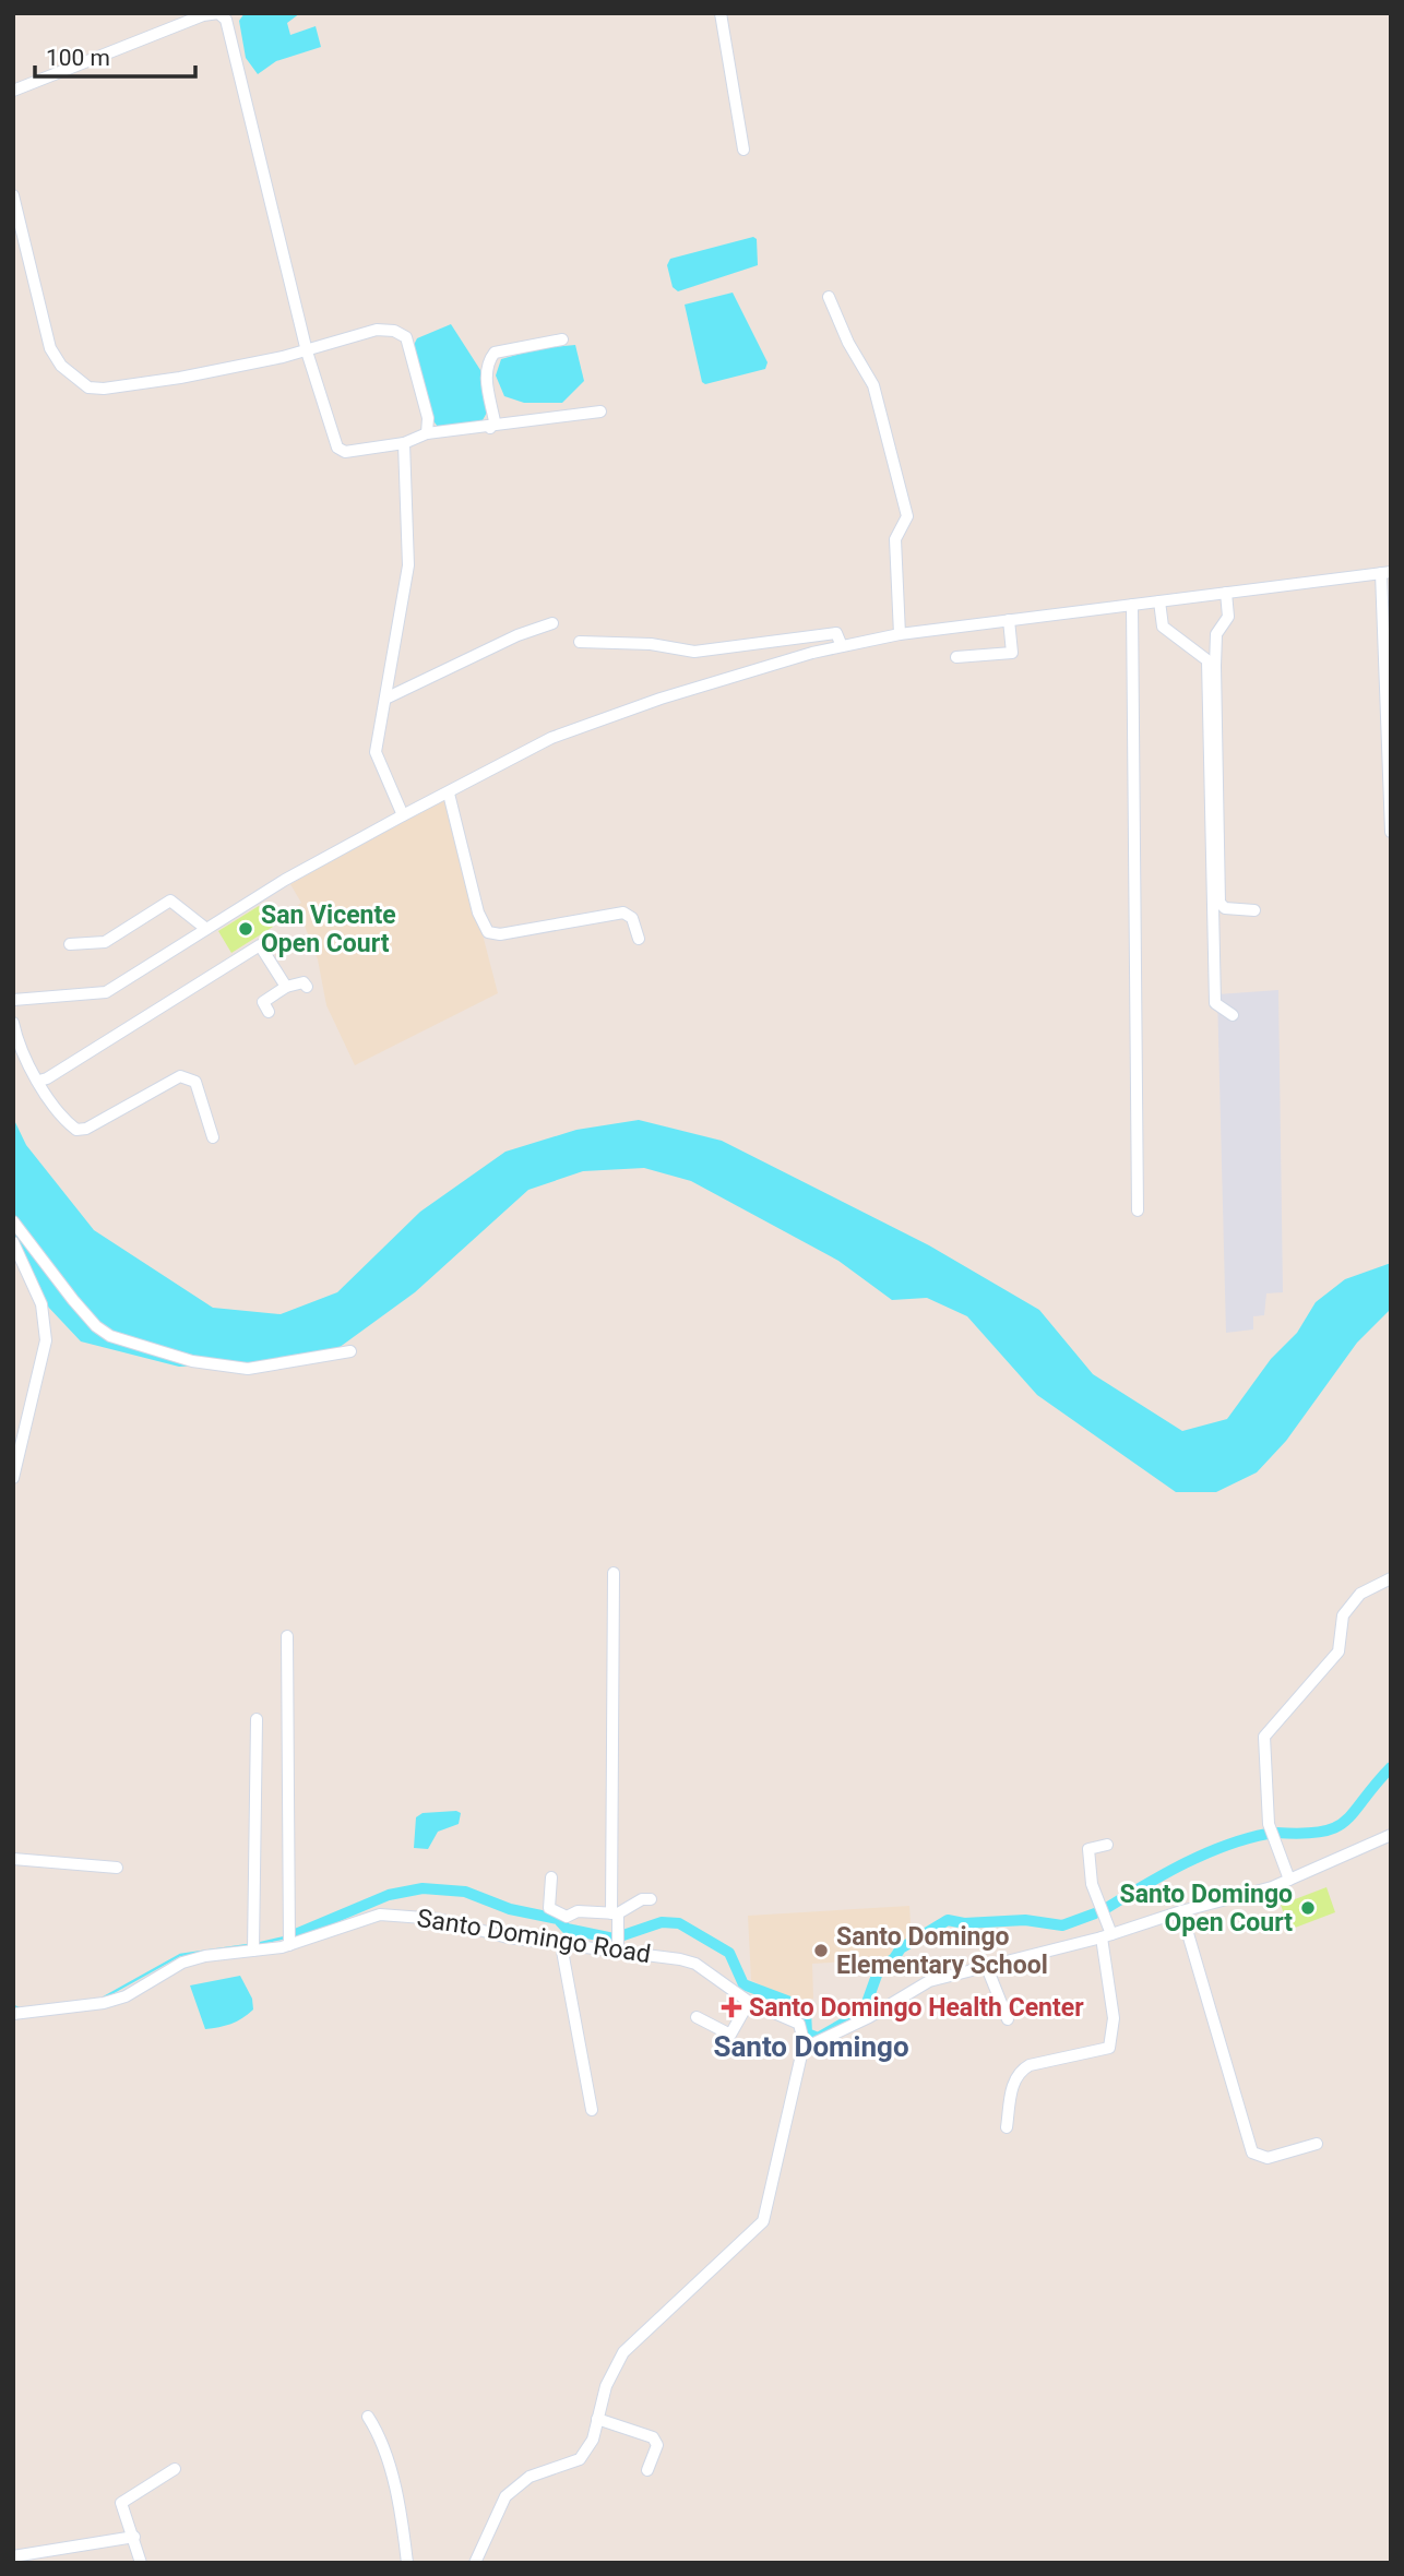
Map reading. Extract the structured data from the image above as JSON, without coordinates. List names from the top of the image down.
{
  "streets": {
    "street": ["Santo Domingo Road"]
  },
  "districts": ["Santo Domingo"],
  "places": {
    "other": ["San Vicente Open Court", "Santo Domingo Open Court", "Santo Domingo Elementary School"],
    "health": ["Santo Domingo Health Center"]
  },
  "scale_bar": "100 m"
}
